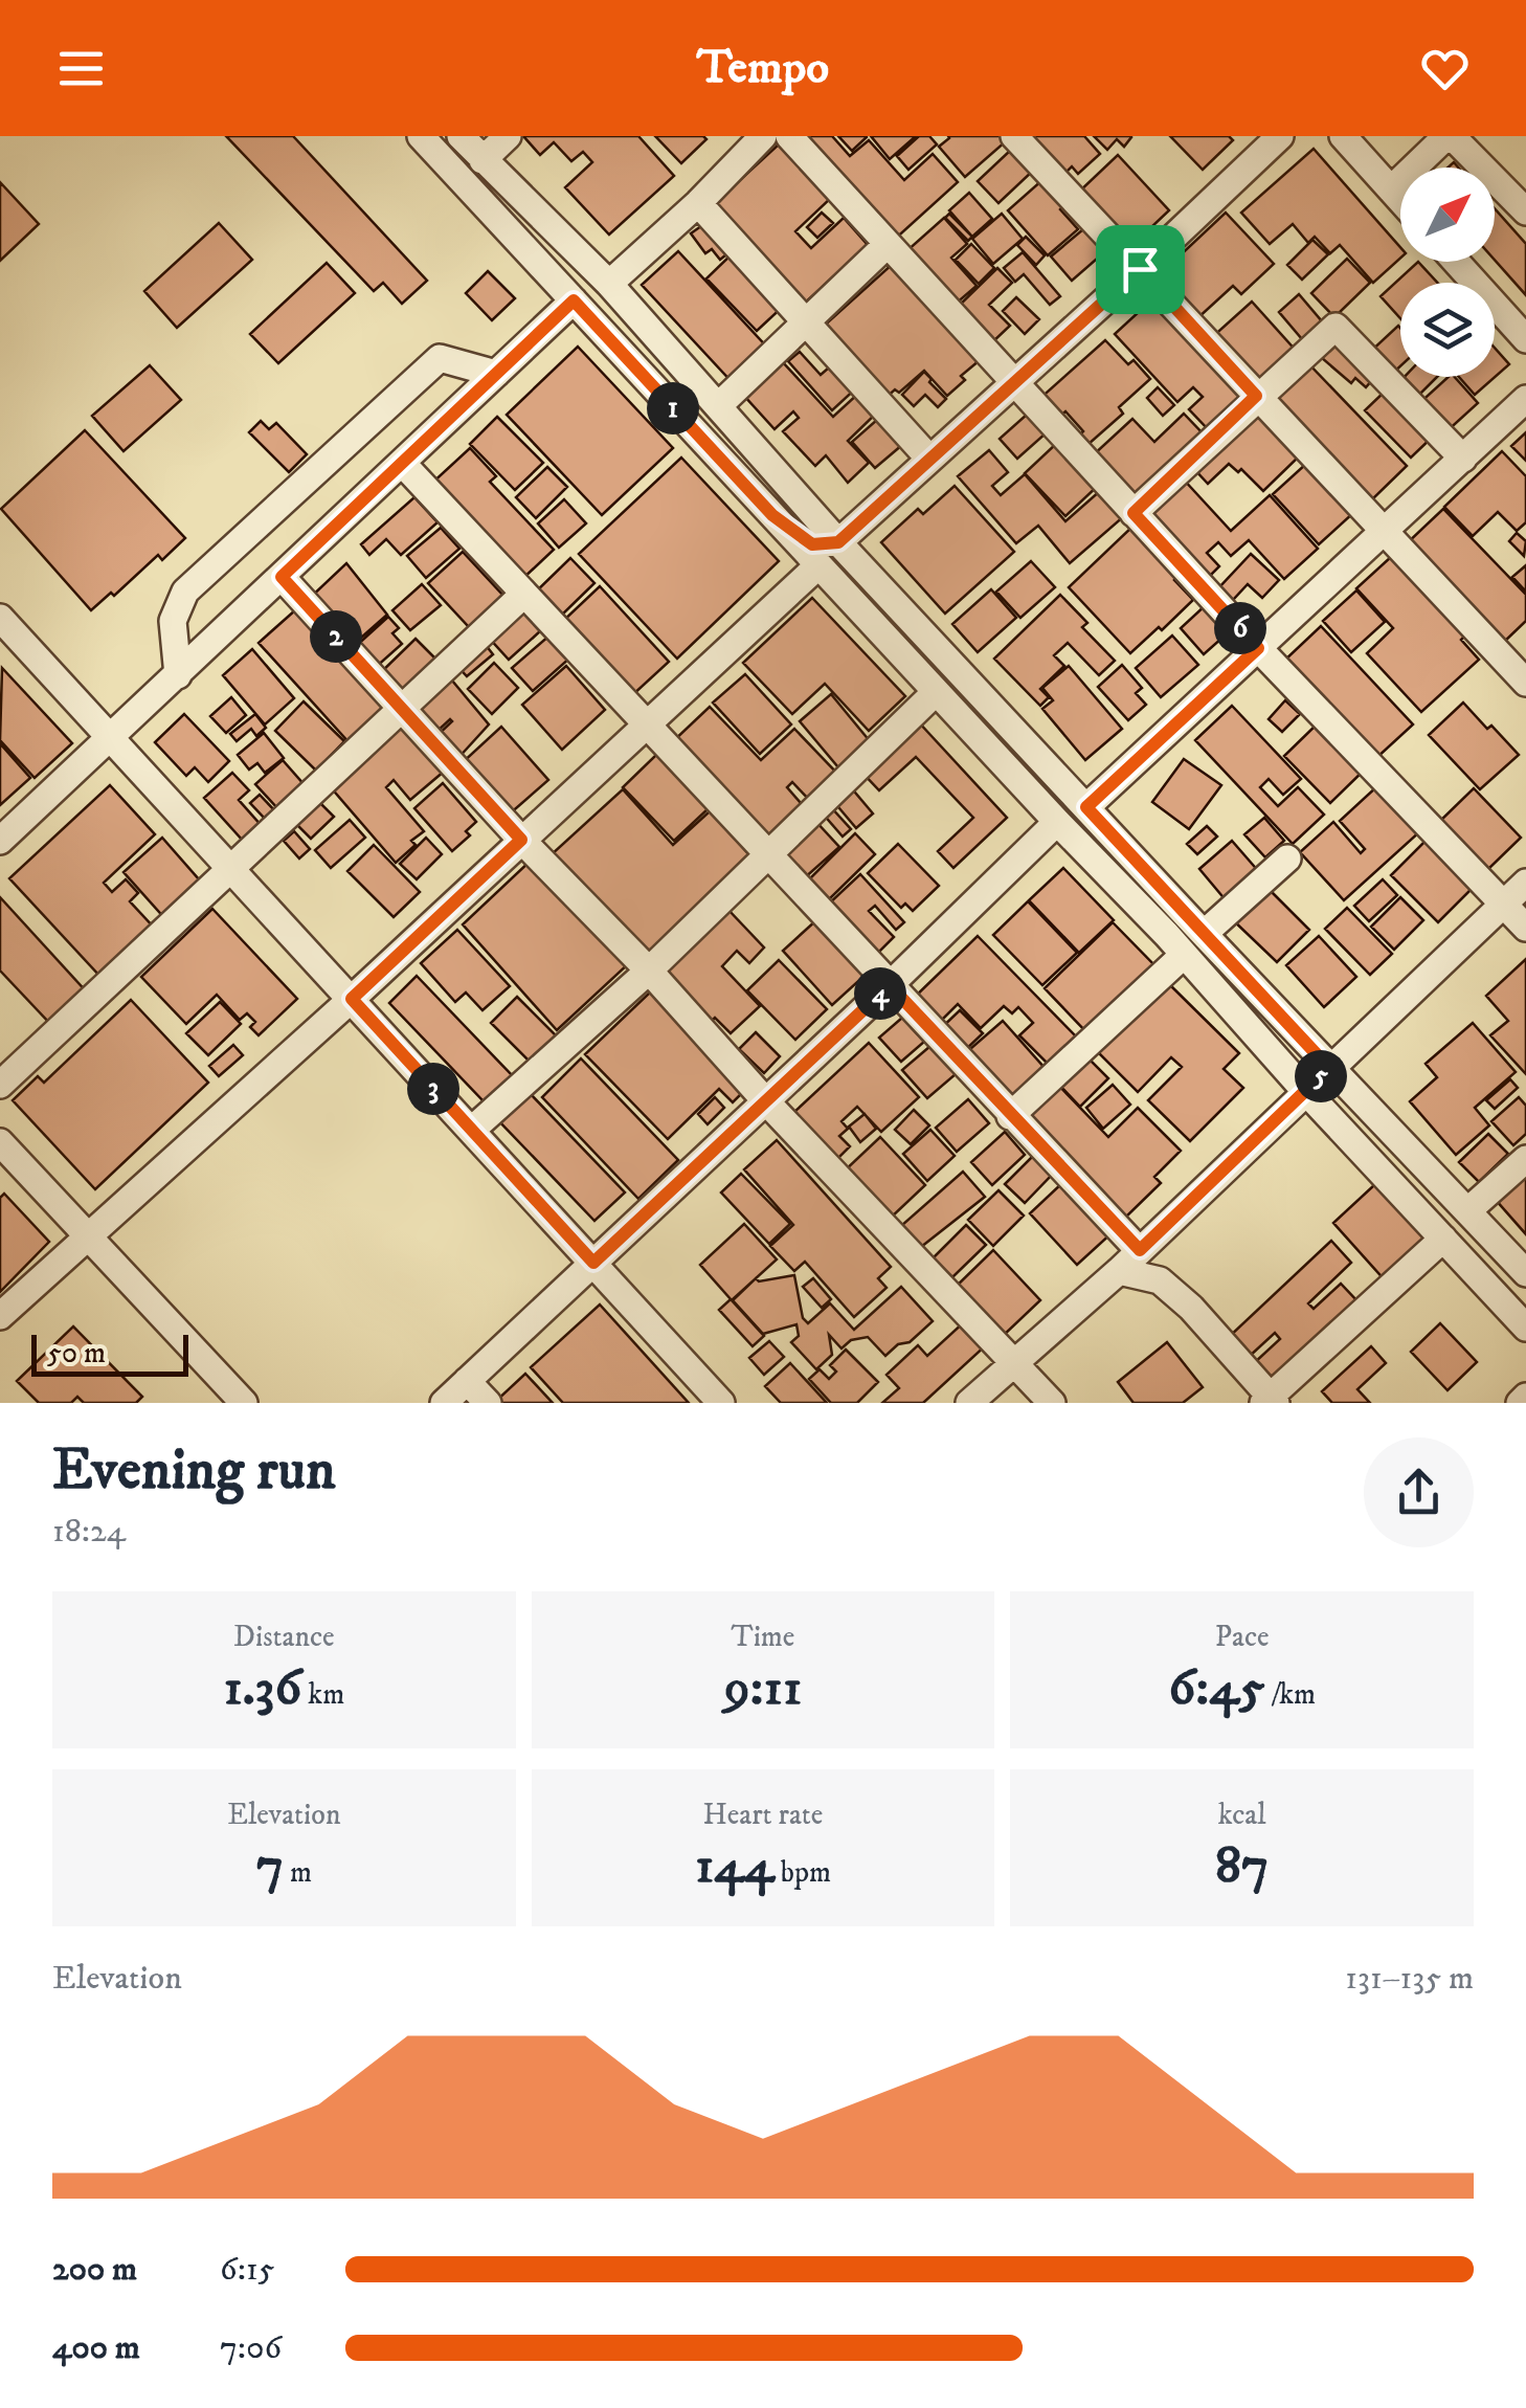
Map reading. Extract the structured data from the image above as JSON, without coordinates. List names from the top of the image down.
{
  "scale_bar": "50 m",
  "north": "top right",
  "page": {
    "header": "Tempo",
    "pins": [
      "1",
      "6",
      "2",
      "4",
      "5",
      "3"
    ],
    "scale": "50 m",
    "heading": ["Evening run", "18:24"],
    "stats": [
      ["Distance", "1.36 km"],
      ["Time", "9:11"],
      ["Pace", "6:45 /km"],
      ["Elevation", "7 m"],
      ["Heart rate", "144 bpm"],
      ["kcal", "87"]
    ],
    "chart": ["Elevation", "131–135 m"],
    "list": [
      {
        "name": "200 m",
        "note": "6:15"
      },
      {
        "name": "400 m",
        "note": "7:06"
      }
    ]
  }
}
